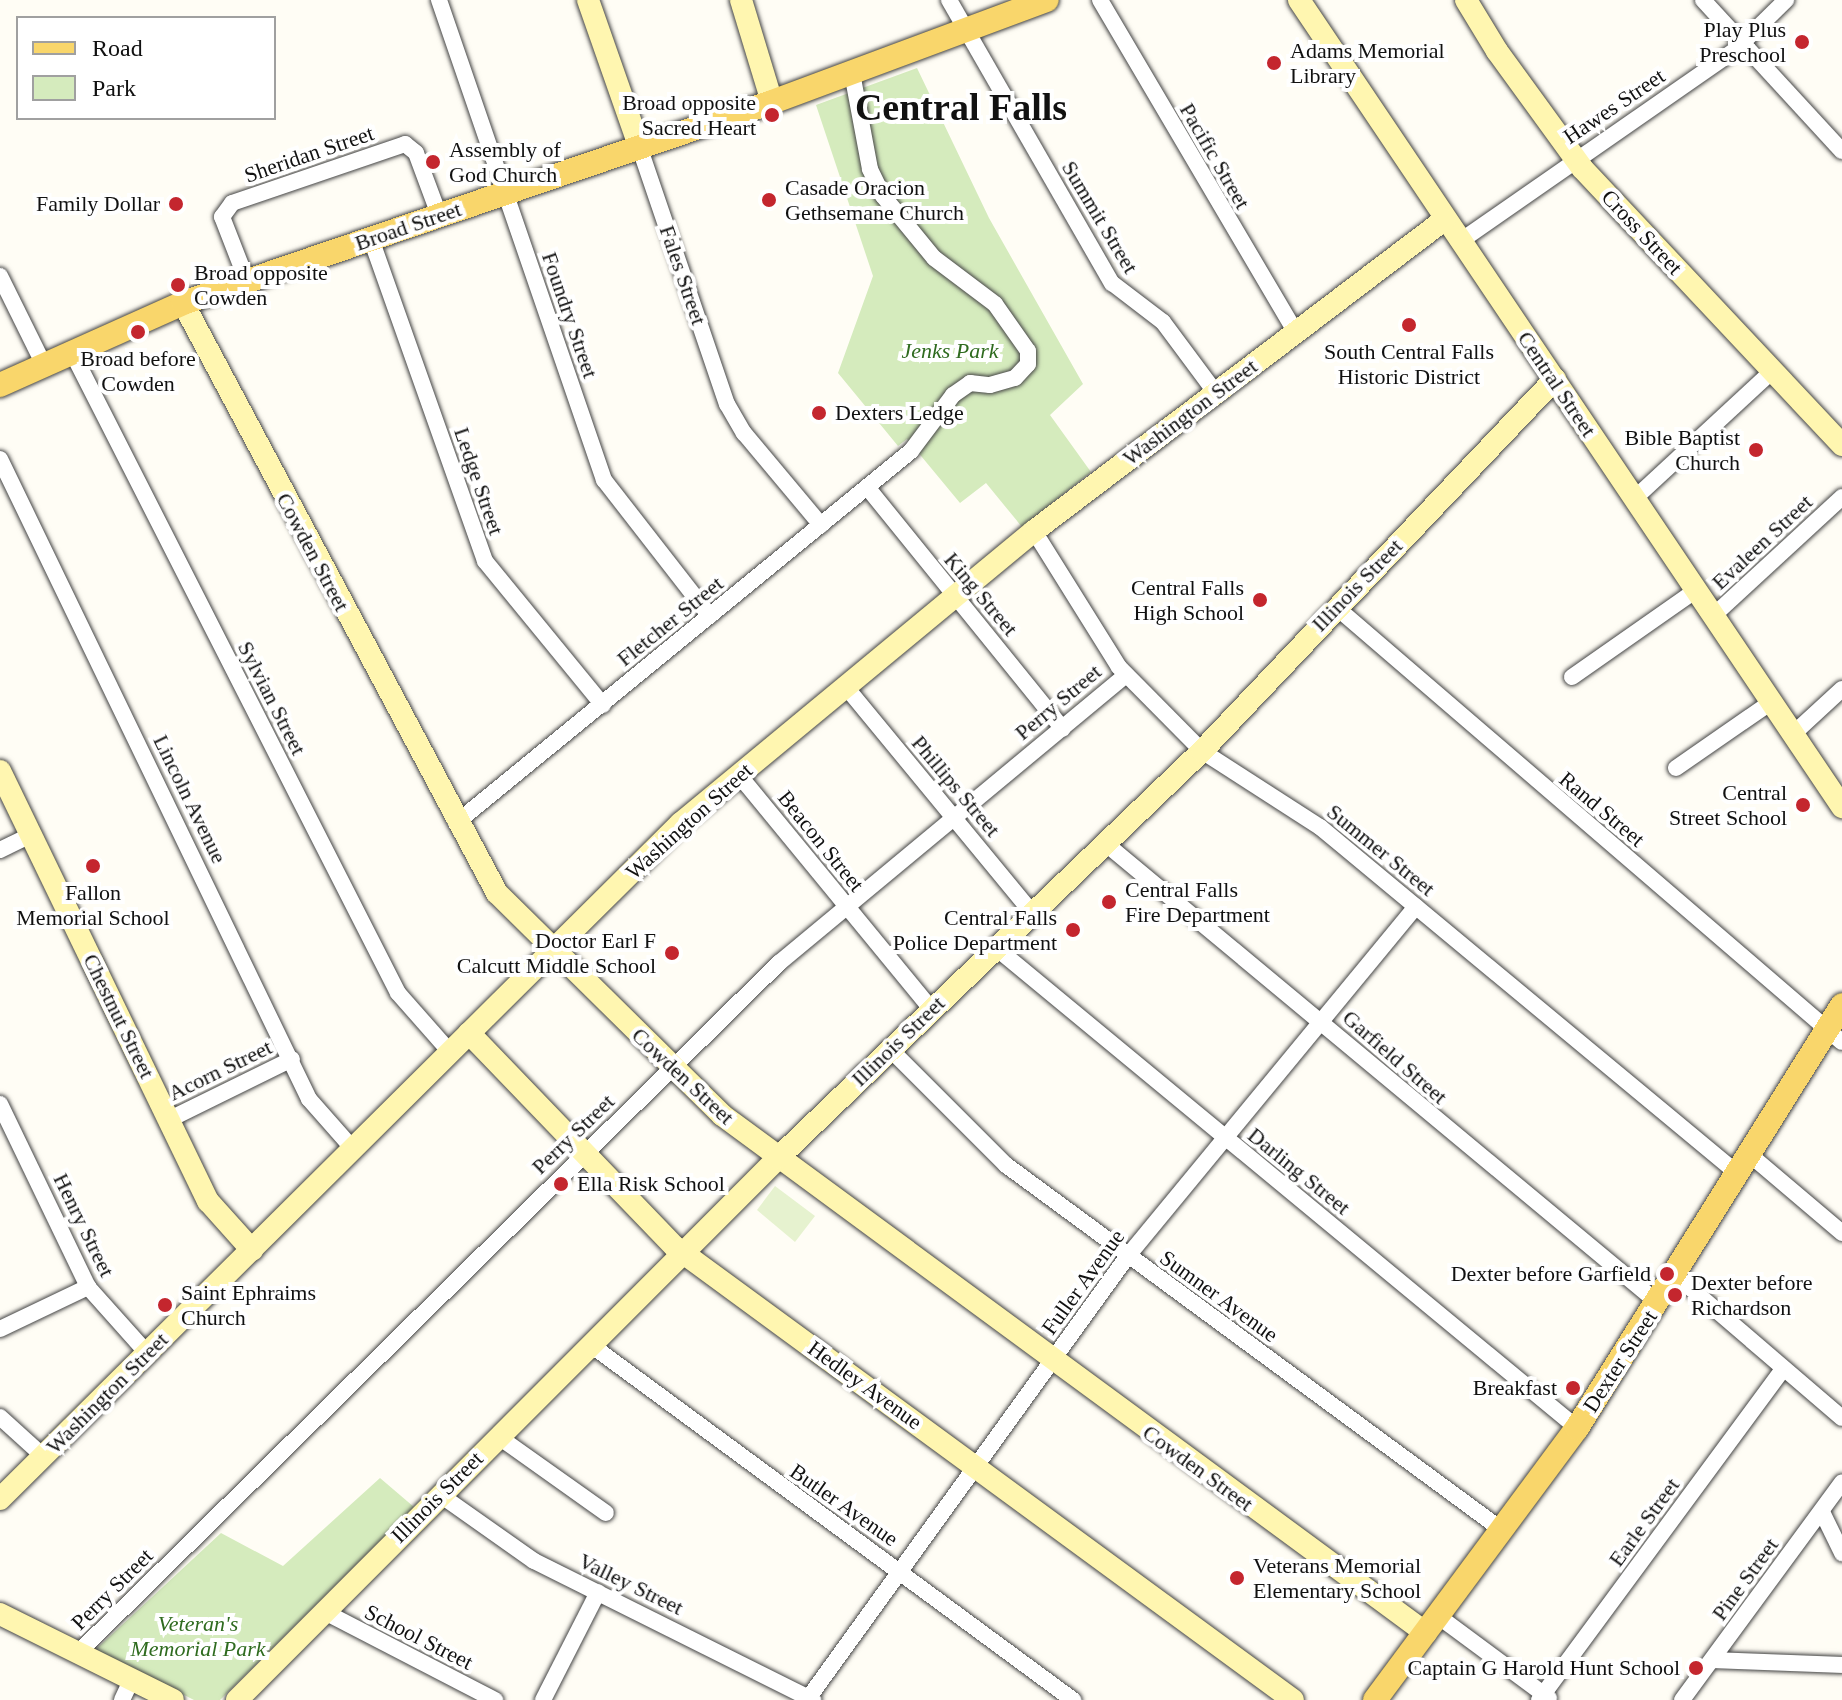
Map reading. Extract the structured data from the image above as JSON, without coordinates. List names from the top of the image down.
{
  "streets": {
    "main road": ["Broad Street", "Dexter Street"],
    "street": [
      "Hawes Street",
      "Sheridan Street",
      "Pacific Street",
      "Summit Street",
      "Cross Street",
      "Fales Street",
      "Foundry Street",
      "Central Street",
      "Washington Street",
      "Ledge Street",
      "Evaleen Street",
      "Cowden Street",
      "Illinois Street",
      "King Street",
      "Fletcher Street",
      "Sylvian Street",
      "Perry Street",
      "Phillips Street",
      "Lincoln Avenue",
      "Rand Street",
      "Beacon Street",
      "Summer Street",
      "Chestnut Street",
      "Garfield Street",
      "Acorn Street",
      "Darling Street",
      "Henry Street",
      "Fuller Avenue",
      "Sumner Avenue",
      "Hedley Avenue",
      "Butler Avenue",
      "Earle Street",
      "Pine Street",
      "Valley Street",
      "School Street"
    ]
  },
  "crossings": [
    ["Hawes Street", "Cross Street"],
    ["Hawes Street", "Central Street"],
    ["Sheridan Street", "Broad Street"],
    ["Pacific Street", "Washington Street"],
    ["Summit Street", "Broad Street"],
    ["Summit Street", "Washington Street"],
    ["Broad Street", "Fales Street"],
    ["Broad Street", "Foundry Street"],
    ["Broad Street", "Ledge Street"],
    ["Broad Street", "Cowden Street"],
    ["Broad Street", "Fletcher Street"],
    ["Broad Street", "Sylvian Street"],
    ["Fales Street", "Fletcher Street"],
    ["Foundry Street", "Fletcher Street"],
    ["Central Street", "Washington Street"],
    ["Central Street", "Evaleen Street"],
    ["Central Street", "Illinois Street"],
    ["Washington Street", "Cowden Street"],
    ["Washington Street", "King Street"],
    ["Washington Street", "Sylvian Street"],
    ["Washington Street", "Phillips Street"],
    ["Washington Street", "Lincoln Avenue"],
    ["Washington Street", "Beacon Street"],
    ["Washington Street", "Summer Street"],
    ["Washington Street", "Chestnut Street"],
    ["Washington Street", "Henry Street"],
    ["Washington Street", "Hedley Avenue"],
    ["Ledge Street", "Fletcher Street"],
    ["Cowden Street", "Illinois Street"],
    ["Cowden Street", "Fletcher Street"],
    ["Cowden Street", "Perry Street"],
    ["Cowden Street", "Fuller Avenue"],
    ["Cowden Street", "Dexter Street"],
    ["Illinois Street", "Phillips Street"],
    ["Illinois Street", "Rand Street"],
    ["Illinois Street", "Beacon Street"],
    ["Illinois Street", "Summer Street"],
    ["Illinois Street", "Garfield Street"],
    ["Illinois Street", "Darling Street"],
    ["Illinois Street", "Sumner Avenue"],
    ["Illinois Street", "Hedley Avenue"],
    ["Illinois Street", "Butler Avenue"],
    ["Illinois Street", "Valley Street"],
    ["Illinois Street", "School Street"],
    ["King Street", "Fletcher Street"],
    ["King Street", "Perry Street"],
    ["Perry Street", "Phillips Street"],
    ["Perry Street", "Beacon Street"],
    ["Perry Street", "Summer Street"],
    ["Perry Street", "Hedley Avenue"],
    ["Lincoln Avenue", "Acorn Street"],
    ["Rand Street", "Dexter Street"],
    ["Summer Street", "Fuller Avenue"],
    ["Summer Street", "Dexter Street"],
    ["Chestnut Street", "Acorn Street"],
    ["Garfield Street", "Fuller Avenue"],
    ["Garfield Street", "Dexter Street"],
    ["Darling Street", "Fuller Avenue"],
    ["Darling Street", "Dexter Street"],
    ["Fuller Avenue", "Sumner Avenue"],
    ["Fuller Avenue", "Hedley Avenue"],
    ["Fuller Avenue", "Butler Avenue"],
    ["Fuller Avenue", "Valley Street"],
    ["Sumner Avenue", "Dexter Street"]
  ],
  "districts": ["Central Falls"],
  "parks": ["Jenks Park", "Veteran's Memorial Park"],
  "places": [
    "Play Plus Preschool",
    "Adams Memorial Library",
    "Broad opposite Sacred Heart",
    "Assembly of God Church",
    "Casade Oracion Gethsemane Church",
    "Family Dollar",
    "Broad opposite Cowden",
    "South Central Falls Historic District",
    "Broad before Cowden",
    "Dexters Ledge",
    "Bible Baptist Church",
    "Central Falls High School",
    "Central Street School",
    "Fallon Memorial School",
    "Central Falls Fire Department",
    "Central Falls Police Department",
    "Doctor Earl F Calcutt Middle School",
    "Ella Risk School",
    "Dexter before Garfield",
    "Dexter before Richardson",
    "Saint Ephraims Church",
    "Breakfast",
    "Veterans Memorial Elementary School",
    "Captain G Harold Hunt School"
  ],
  "legend": ["Road", "Park"]
}
